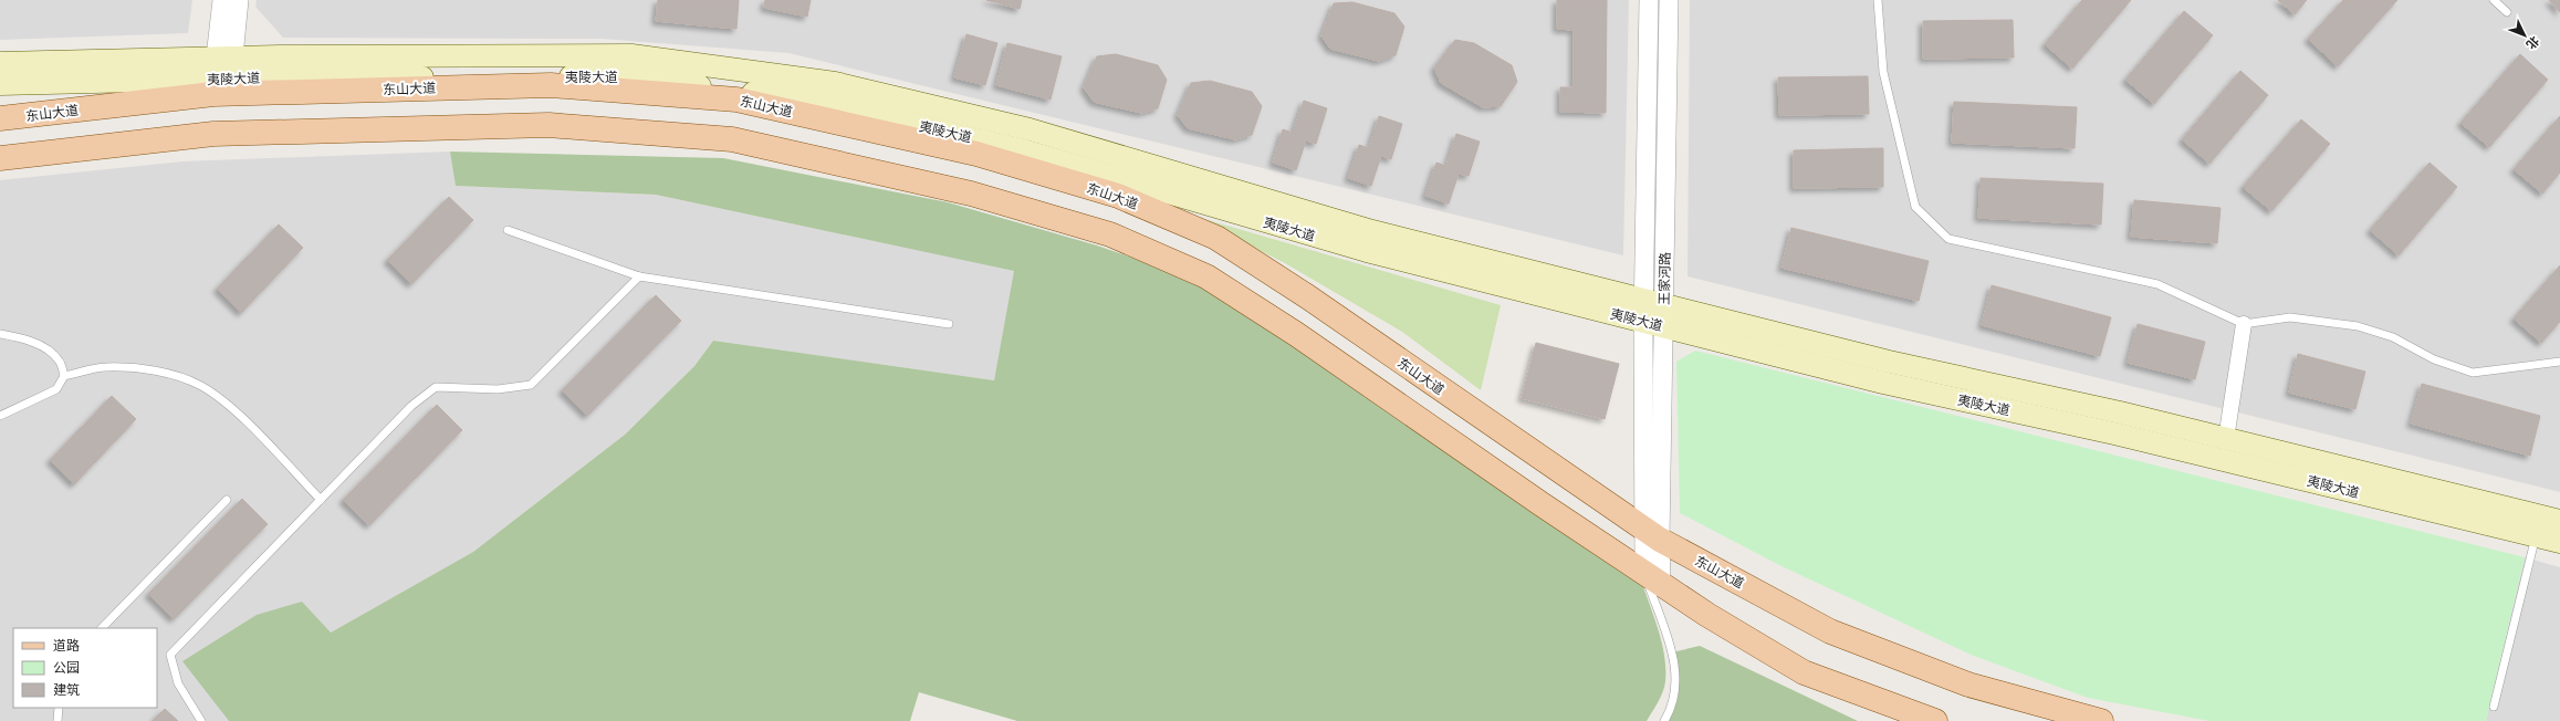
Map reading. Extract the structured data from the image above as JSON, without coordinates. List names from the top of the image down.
{
  "streets": {
    "main road": ["夷陵大道", "东山大道"],
    "street": ["王家河路"]
  },
  "crossings": [
    ["夷陵大道", "王家河路"],
    ["东山大道", "王家河路"]
  ],
  "legend": ["道路", "公园", "建筑"],
  "north": "bottom right"
}
